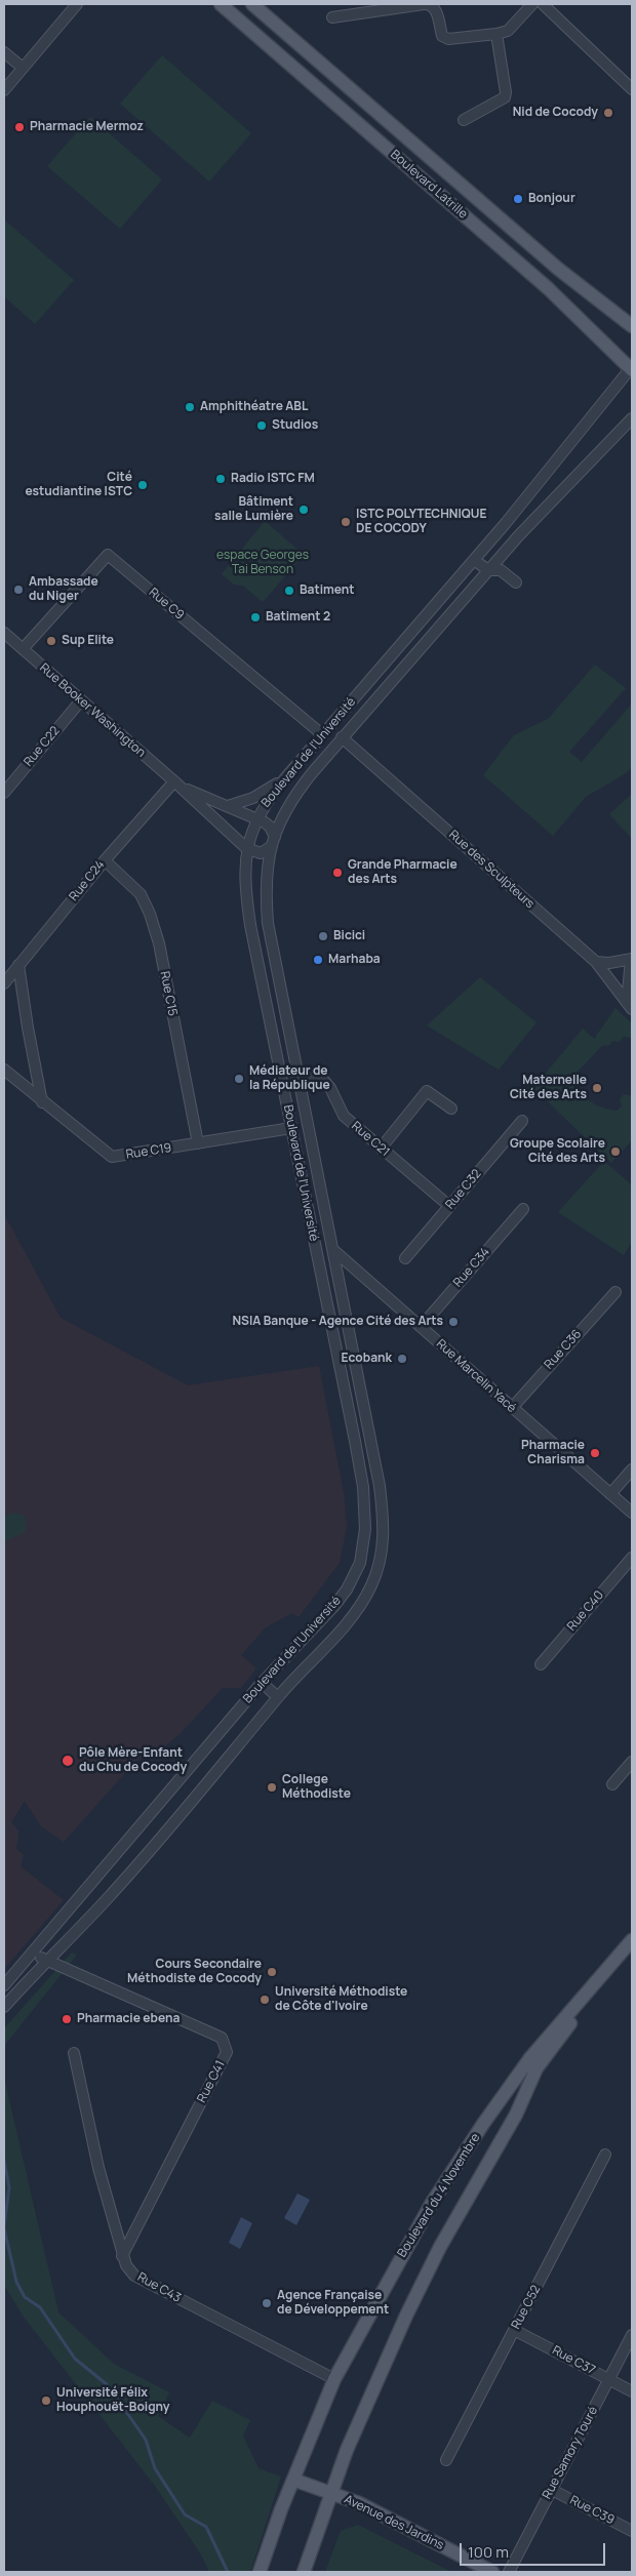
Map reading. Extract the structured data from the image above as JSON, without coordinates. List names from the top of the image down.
{
  "streets": {
    "main road": ["Boulevard Latrille", "Boulevard du 4 Novembre", "Avenue des Jardins"],
    "street": [
      "Rue C9",
      "Rue Booker Washington",
      "Rue C22",
      "Boulevard de l'Université",
      "Rue des Sculpteurs",
      "Rue C24",
      "Rue C15",
      "Rue C21",
      "Rue C19",
      "Rue C32",
      "Rue C34",
      "Rue C36",
      "Rue Marcelin Yacé",
      "Rue C40",
      "Rue C41",
      "Rue C43",
      "Rue C52",
      "Rue C37",
      "Rue Samory Touré",
      "Rue C39"
    ]
  },
  "crossings": [
    ["Boulevard Latrille", "Boulevard de l'Université"],
    ["Rue C9", "Rue Booker Washington"],
    ["Rue C9", "Boulevard de l'Université"],
    ["Rue Booker Washington", "Rue C22"],
    ["Rue Booker Washington", "Boulevard de l'Université"],
    ["Rue Booker Washington", "Rue C24"],
    ["Boulevard de l'Université", "Rue des Sculpteurs"],
    ["Boulevard de l'Université", "Rue C21"],
    ["Boulevard de l'Université", "Rue C19"],
    ["Boulevard de l'Université", "Rue Marcelin Yacé"],
    ["Boulevard de l'Université", "Rue C41"],
    ["Rue C24", "Rue C15"],
    ["Rue C15", "Rue C19"],
    ["Rue C21", "Rue C32"],
    ["Rue C34", "Rue Marcelin Yacé"],
    ["Rue C36", "Rue Marcelin Yacé"],
    ["Rue C41", "Rue C43"],
    ["Boulevard du 4 Novembre", "Rue C43"],
    ["Boulevard du 4 Novembre", "Avenue des Jardins"],
    ["Rue C52", "Rue C37"],
    ["Rue C37", "Rue Samory Touré"],
    ["Rue Samory Touré", "Rue C39"]
  ],
  "parks": ["espace Georges Tai Benson"],
  "places": [
    "Nid de Cocody",
    "Pharmacie Mermoz",
    "Bonjour",
    "Amphithéatre ABL",
    "Studios",
    "Radio ISTC FM",
    "Cité estudiantine ISTC",
    "Bâtiment salle Lumière",
    "ISTC POLYTECHNIQUE DE COCODY",
    "Ambassade du Niger",
    "Batiment",
    "Batiment 2",
    "Sup Elite",
    "Grande Pharmacie des Arts",
    "Bicici",
    "Marhaba",
    "Médiateur de la République",
    "Maternelle Cité des Arts",
    "Groupe Scolaire Cité des Arts",
    "NSIA Banque - Agence Cité des Arts",
    "Ecobank",
    "Pharmacie Charisma",
    "Pôle Mère-Enfant du Chu de Cocody",
    "College Méthodiste",
    "Cours Secondaire Méthodiste de Cocody",
    "Université Méthodiste de Côte d'Ivoire",
    "Pharmacie ebena",
    "Agence Française de Développement",
    "Université Félix Houphouët-Boigny"
  ],
  "scale_bar": "100 m"
}
